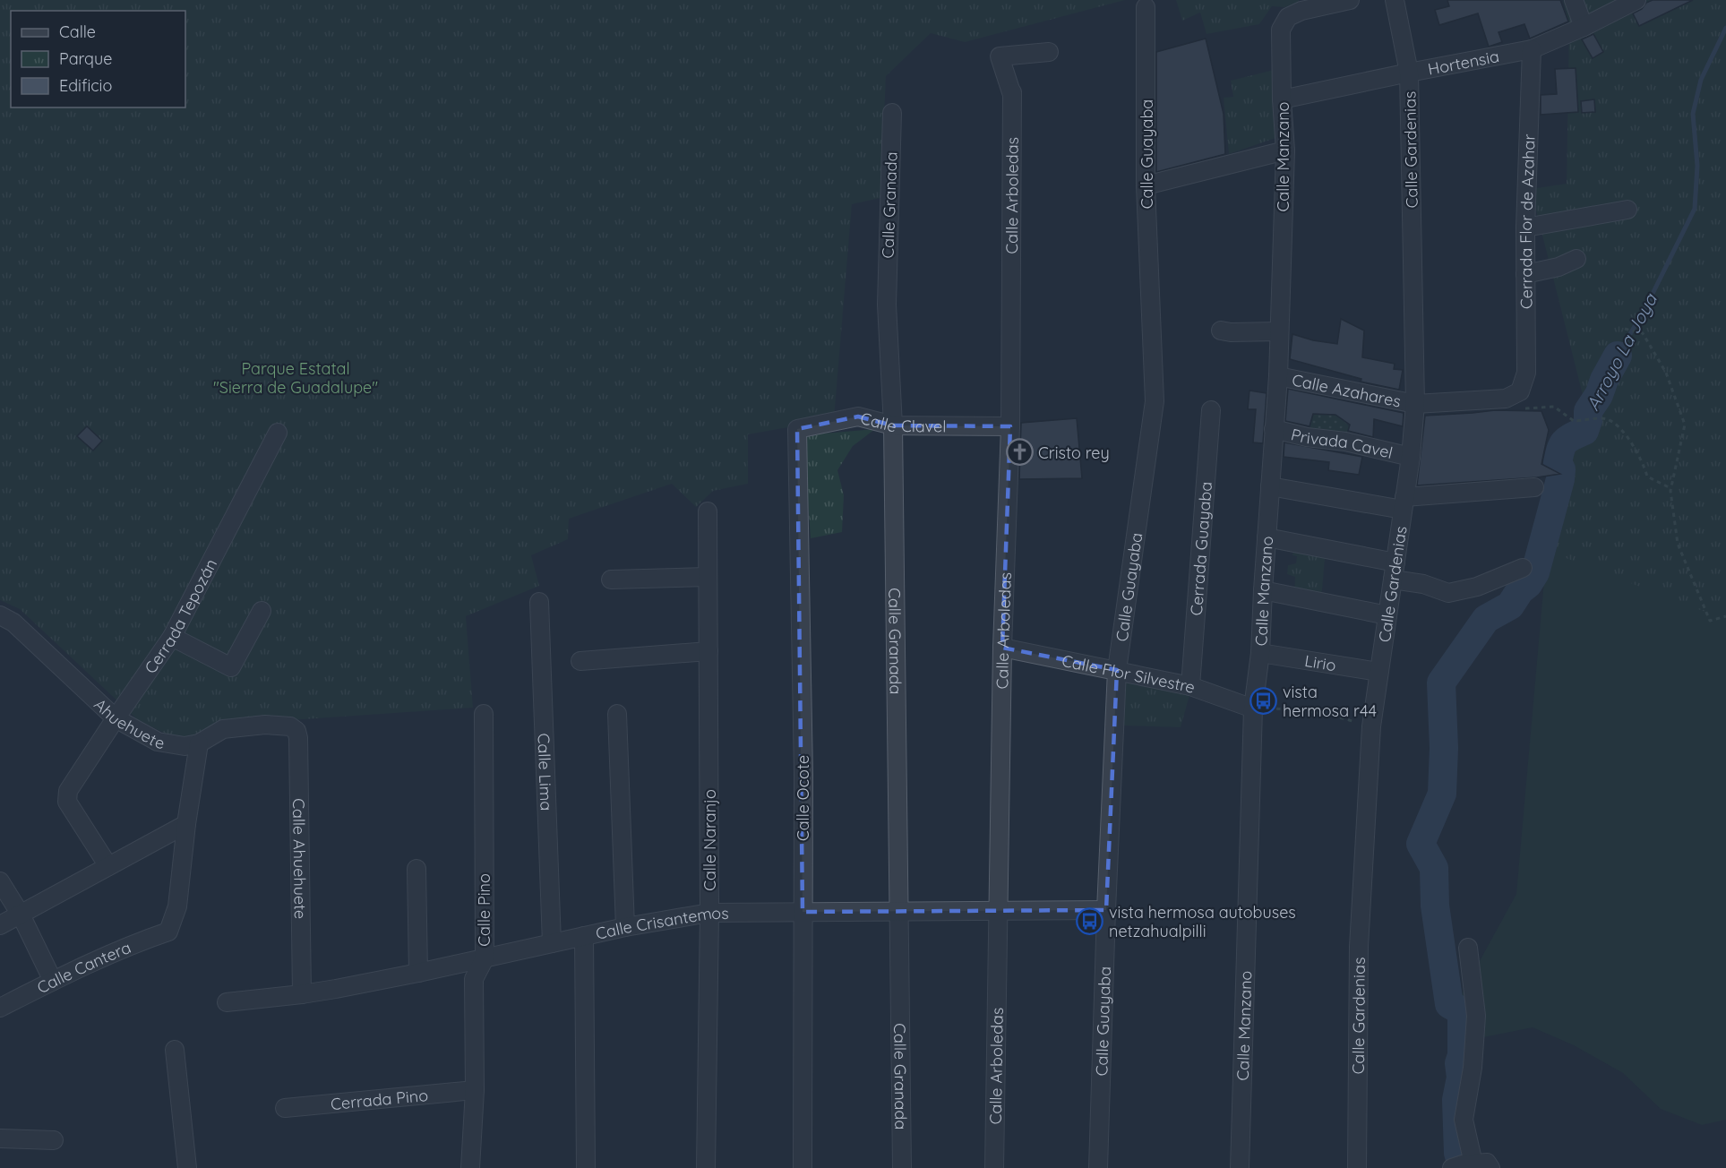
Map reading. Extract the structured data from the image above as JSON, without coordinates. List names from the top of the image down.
{
  "streets": {
    "street": [
      "Hortensia",
      "Calle Gardenias",
      "Calle Guayaba",
      "Calle Manzano",
      "Calle Arboledas",
      "Calle Granada",
      "Cerrada Flor de Azahar",
      "Calle Azahares",
      "Calle Clavel",
      "Privada Cavel",
      "Cerrada Guayaba",
      "Cerrada Tepozán",
      "Lirio",
      "Calle Flor Silvestre",
      "Ahuehuete",
      "Calle Lima",
      "Calle Ocote",
      "Calle Naranjo",
      "Calle Ahuehuete",
      "Calle Pino",
      "Calle Crisantemos",
      "Calle Cantera",
      "Cerrada Pino"
    ]
  },
  "crossings": [
    ["Hortensia", "Calle Gardenias"],
    ["Hortensia", "Calle Manzano"],
    ["Hortensia", "Cerrada Flor de Azahar"],
    ["Calle Gardenias", "Calle Azahares"],
    ["Calle Gardenias", "Privada Cavel"],
    ["Calle Gardenias", "Lirio"],
    ["Calle Guayaba", "Calle Flor Silvestre"],
    ["Calle Guayaba", "Calle Crisantemos"],
    ["Calle Manzano", "Calle Azahares"],
    ["Calle Manzano", "Privada Cavel"],
    ["Calle Manzano", "Lirio"],
    ["Calle Manzano", "Calle Flor Silvestre"],
    ["Calle Arboledas", "Calle Clavel"],
    ["Calle Arboledas", "Calle Flor Silvestre"],
    ["Calle Arboledas", "Calle Crisantemos"],
    ["Calle Granada", "Calle Clavel"],
    ["Calle Granada", "Calle Crisantemos"],
    ["Cerrada Flor de Azahar", "Calle Azahares"],
    ["Calle Clavel", "Calle Ocote"],
    ["Cerrada Guayaba", "Calle Flor Silvestre"],
    ["Cerrada Tepozán", "Ahuehuete"],
    ["Ahuehuete", "Calle Ahuehuete"],
    ["Calle Lima", "Calle Crisantemos"],
    ["Calle Ocote", "Calle Crisantemos"],
    ["Calle Naranjo", "Calle Crisantemos"],
    ["Calle Ahuehuete", "Calle Crisantemos"],
    ["Calle Pino", "Calle Crisantemos"],
    ["Calle Pino", "Cerrada Pino"]
  ],
  "water": ["Arroyo La Joya"],
  "parks": ["Parque Estatal \"Sierra de Guadalupe\""],
  "places": {
    "church": ["Cristo rey"],
    "bus stop": ["vista hermosa r44", "vista hermosa autobuses netzahualpilli"]
  },
  "legend": ["Calle", "Parque", "Edificio"]
}
